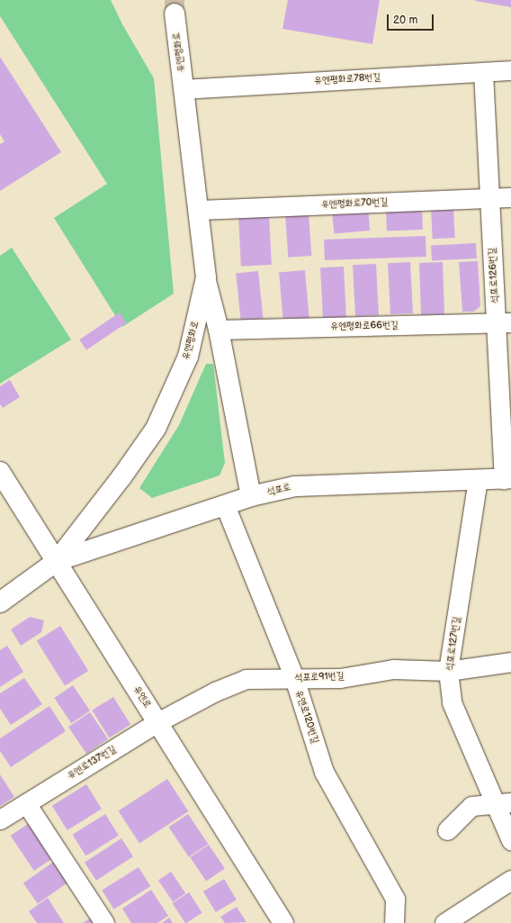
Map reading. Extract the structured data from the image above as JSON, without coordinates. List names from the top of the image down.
{
  "streets": {
    "main road": ["유엔평화로", "석포로", "유엔로"],
    "street": [
      "유엔평화로78번길",
      "유엔평화로70번길",
      "석포로126번길",
      "유엔평화로66번길",
      "석포로127번길",
      "석포로91번길",
      "유엔로120번길",
      "유엔로137번길"
    ]
  },
  "crossings": [
    ["유엔평화로", "유엔평화로78번길"],
    ["유엔평화로", "유엔평화로70번길"],
    ["유엔평화로", "석포로"],
    ["유엔평화로", "유엔로"],
    ["유엔평화로78번길", "석포로126번길"],
    ["유엔평화로70번길", "석포로126번길"],
    ["석포로126번길", "유엔평화로66번길"],
    ["석포로126번길", "석포로"],
    ["석포로", "석포로127번길"],
    ["석포로", "유엔로"],
    ["석포로", "유엔로120번길"],
    ["석포로127번길", "석포로91번길"],
    ["석포로91번길", "유엔로"],
    ["석포로91번길", "유엔로120번길"],
    ["석포로91번길", "유엔로137번길"],
    ["유엔로", "유엔로137번길"]
  ],
  "scale_bar": "20 m"
}
